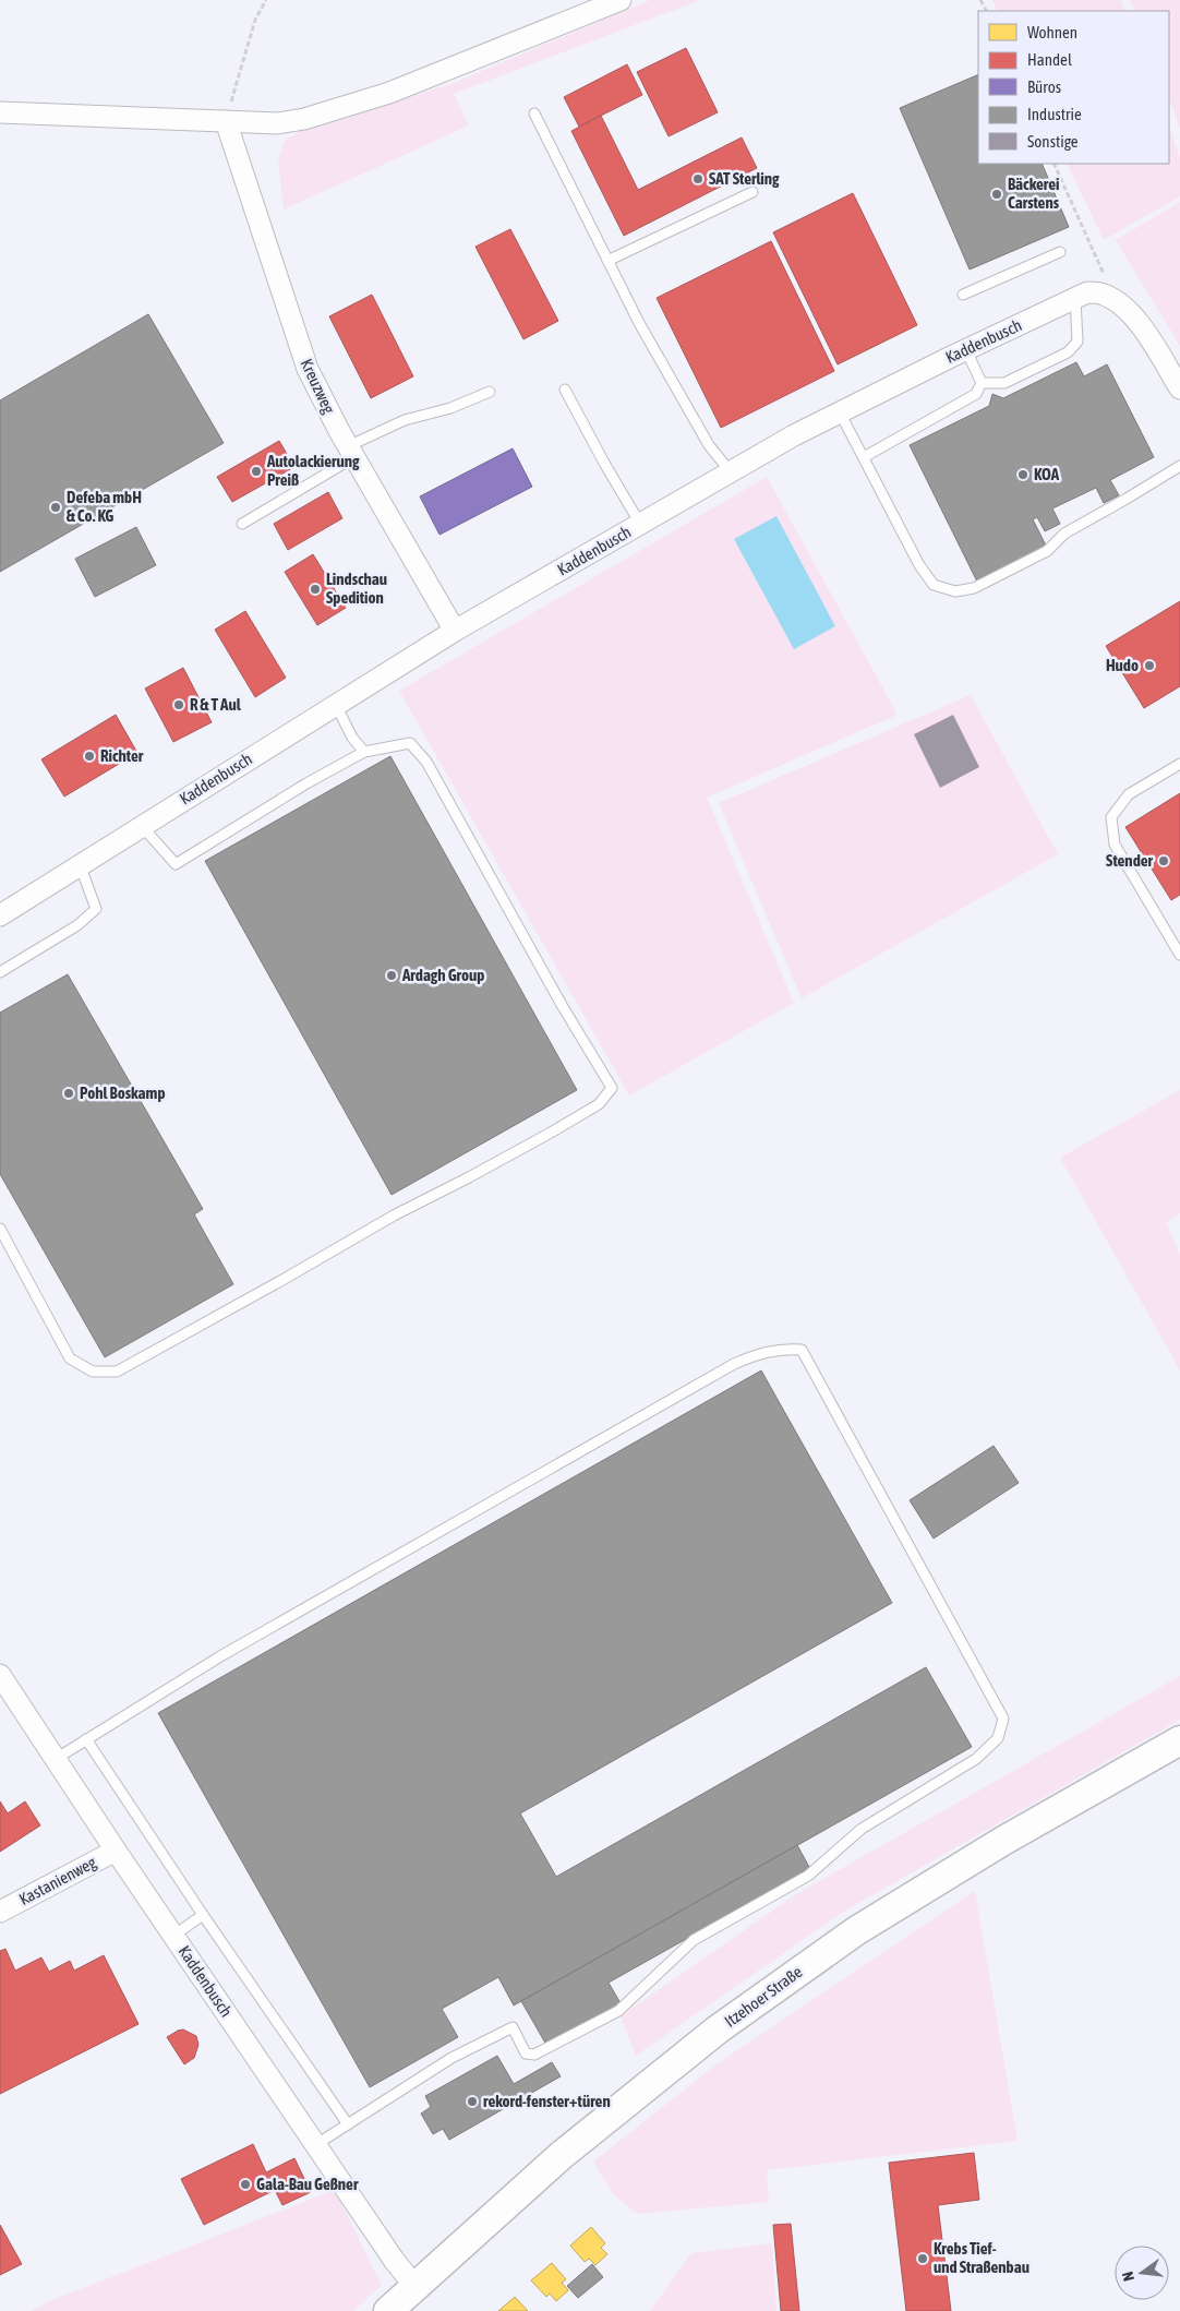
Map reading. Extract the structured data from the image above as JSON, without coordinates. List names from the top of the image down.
{
  "streets": {
    "main road": ["Itzehoer Straße"],
    "street": ["Kaddenbusch", "Kreuzweg", "Kastanienweg"]
  },
  "crossings": [
    ["Kaddenbusch", "Kreuzweg"],
    ["Kaddenbusch", "Kastanienweg"],
    ["Kaddenbusch", "Itzehoer Straße"]
  ],
  "places": [
    "SAT Sterling",
    "Bäckerei Carstens",
    "Autolackierung Preiß",
    "KOA",
    "Defeba mbH & Co. KG",
    "Lindschau Spedition",
    "Hudo",
    "R & T Aul",
    "Richter",
    "Stender",
    "Ardagh Group",
    "Pohl Boskamp",
    "rekord-fenster+türen",
    "Gala-Bau Geßner",
    "Krebs Tief- und Straßenbau"
  ],
  "legend": [
    "Wohnen",
    "Handel",
    "Büros",
    "Industrie",
    "Sonstige"
  ],
  "north": "left"
}
